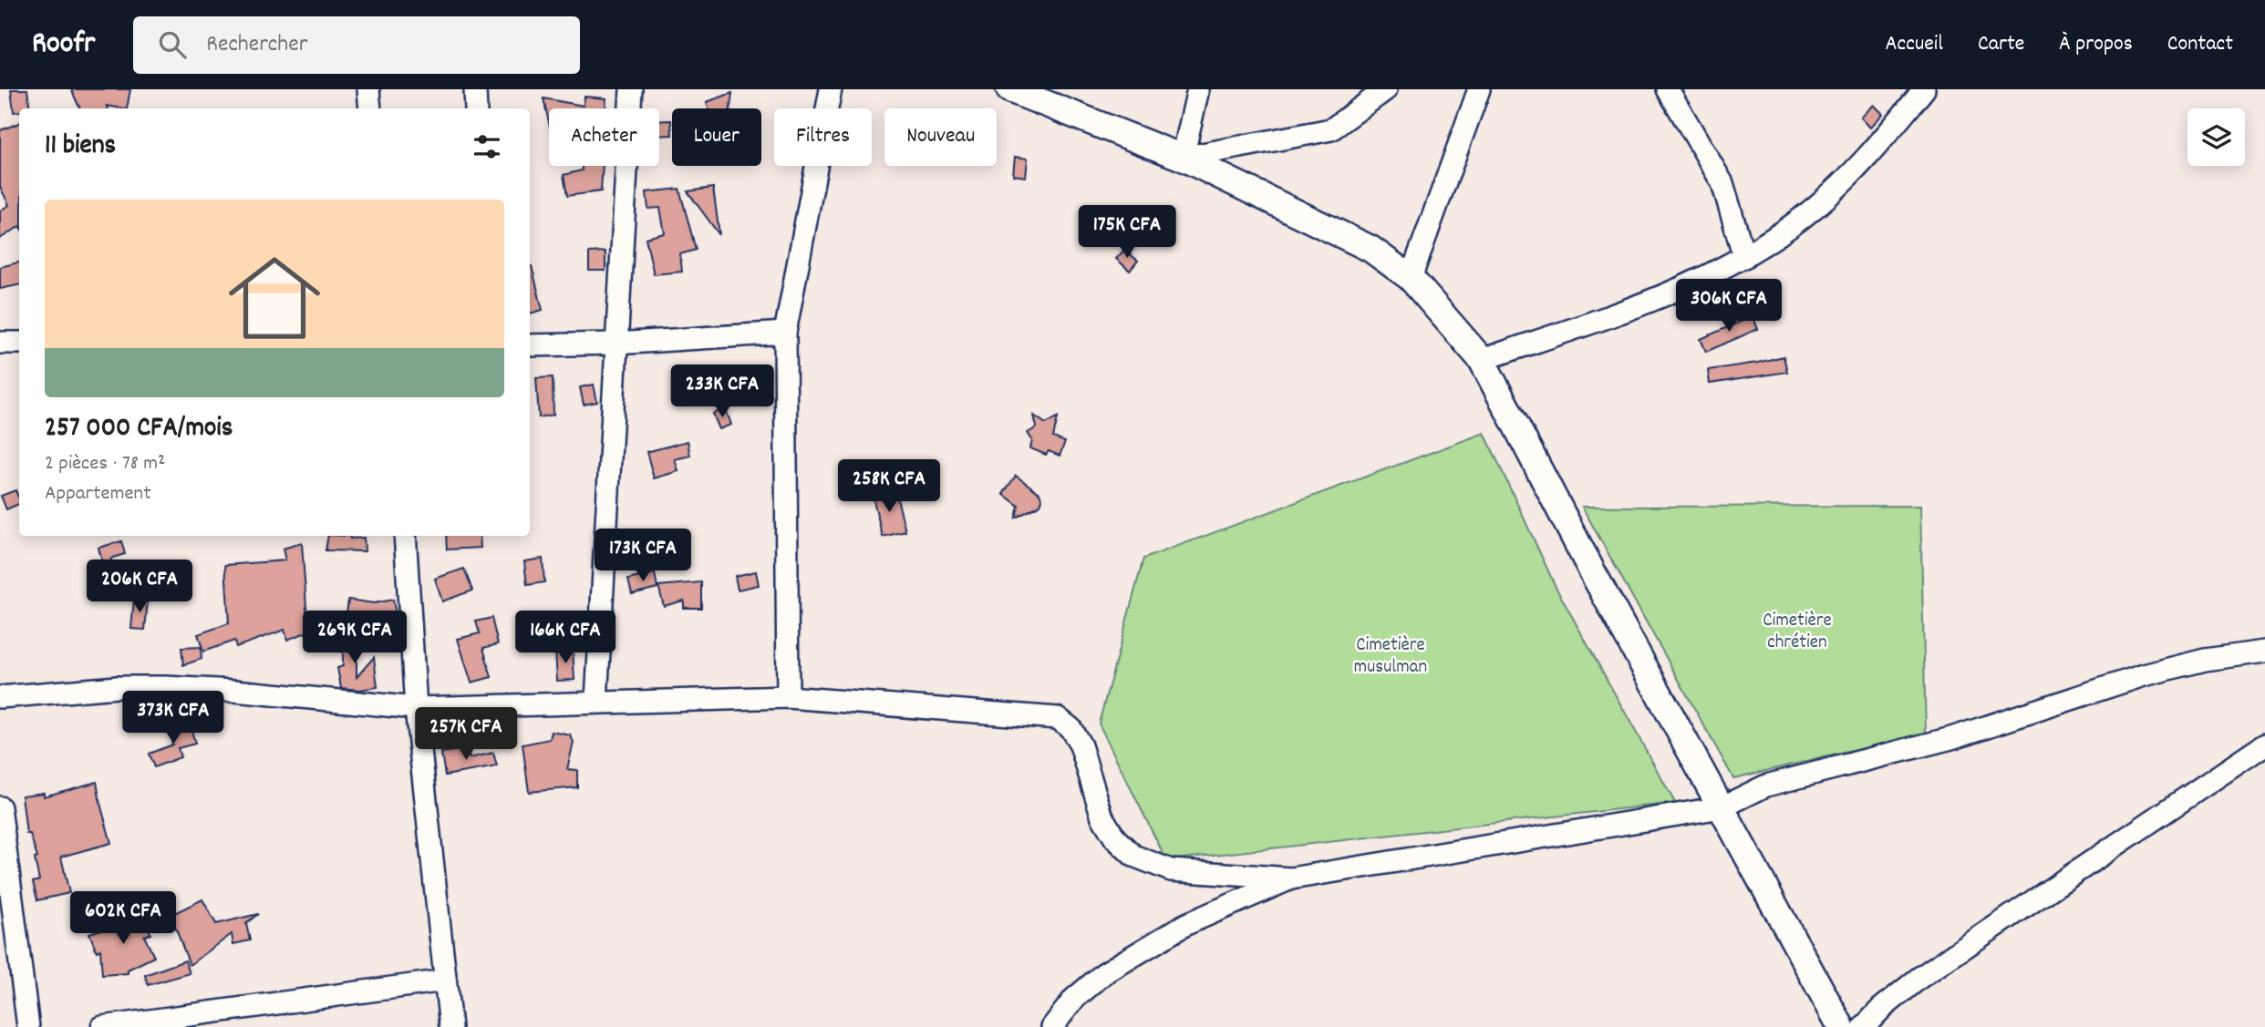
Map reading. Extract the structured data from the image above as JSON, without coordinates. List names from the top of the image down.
{
  "parks": ["Cimetière chrétien", "Cimetière musulman"],
  "page": {
    "header": "Roofr",
    "search": "Rechercher",
    "nav": [
      "Accueil",
      "Carte",
      "À propos",
      "Contact"
    ],
    "chip": [
      "Acheter",
      "Louer",
      "Filtres",
      "Nouveau"
    ],
    "heading": "11 biens",
    "list": [
      {
        "name": "257 000 CFA/mois",
        "note": "2 pièces · 78 m² · Appartement"
      }
    ],
    "price": [
      "175K CFA",
      "306K CFA",
      "233K CFA",
      "258K CFA",
      "173K CFA",
      "206K CFA",
      "269K CFA",
      "166K CFA",
      "373K CFA",
      "257K CFA",
      "602K CFA"
    ]
  }
}
